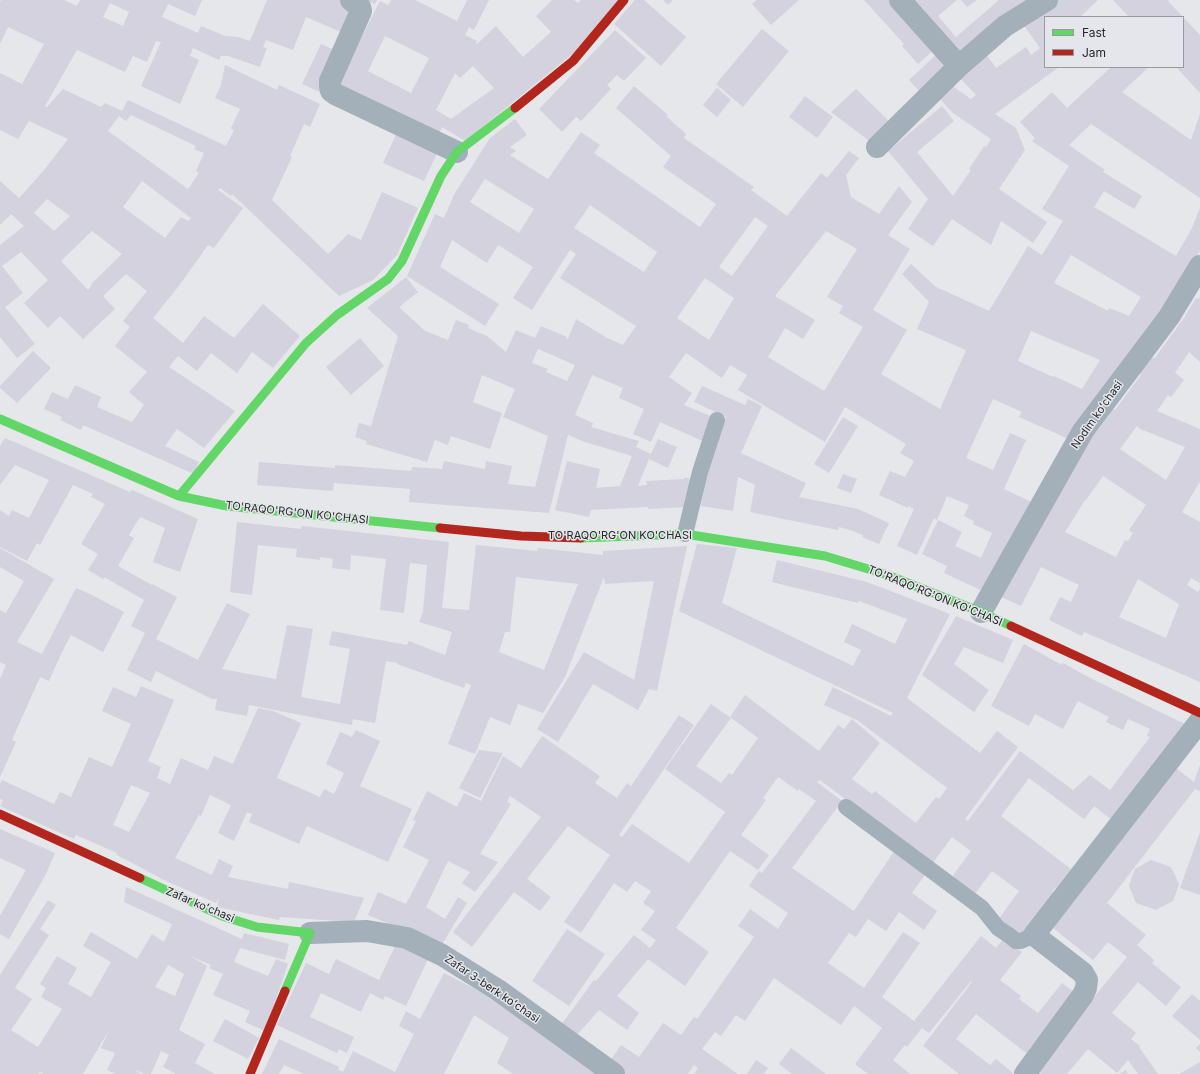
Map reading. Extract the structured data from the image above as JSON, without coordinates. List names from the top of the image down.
{
  "streets": {
    "street": [
      "Nodim koʻchasi",
      "TO'RAQO'RG'ON KO'CHASI",
      "Zafar koʻchasi",
      "Zafar 3-berk koʻchasi"
    ]
  },
  "crossings": [
    ["Nodim koʻchasi", "TO'RAQO'RG'ON KO'CHASI"],
    ["Zafar koʻchasi", "Zafar 3-berk koʻchasi"]
  ],
  "legend": ["Fast", "Jam"]
}
